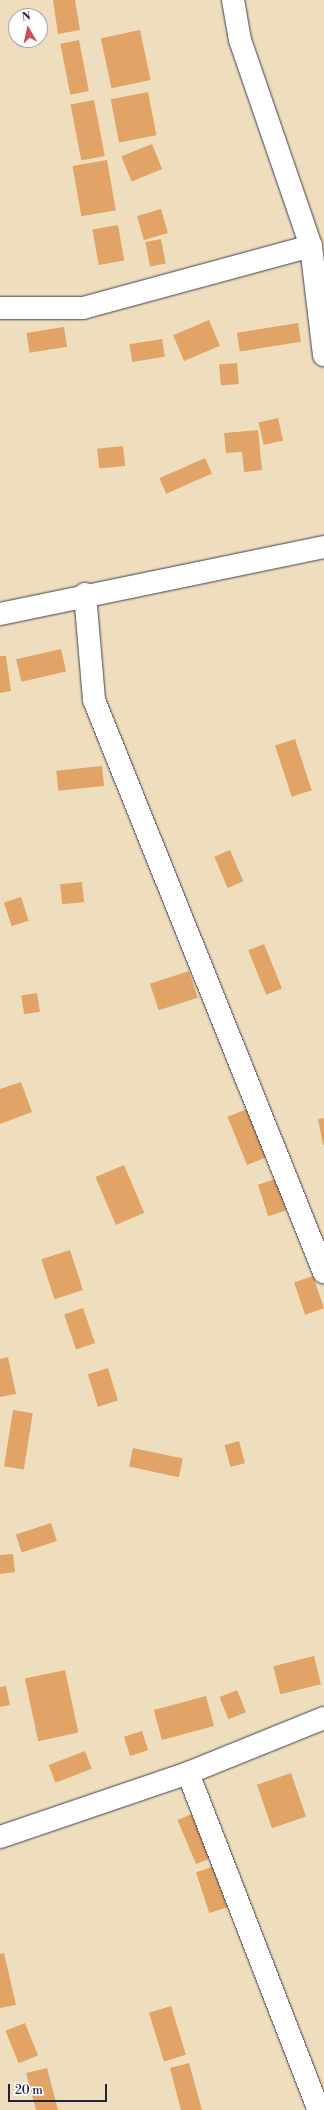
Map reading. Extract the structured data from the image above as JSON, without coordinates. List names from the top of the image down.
{
  "scale_bar": "20 m",
  "north": "top"
}
